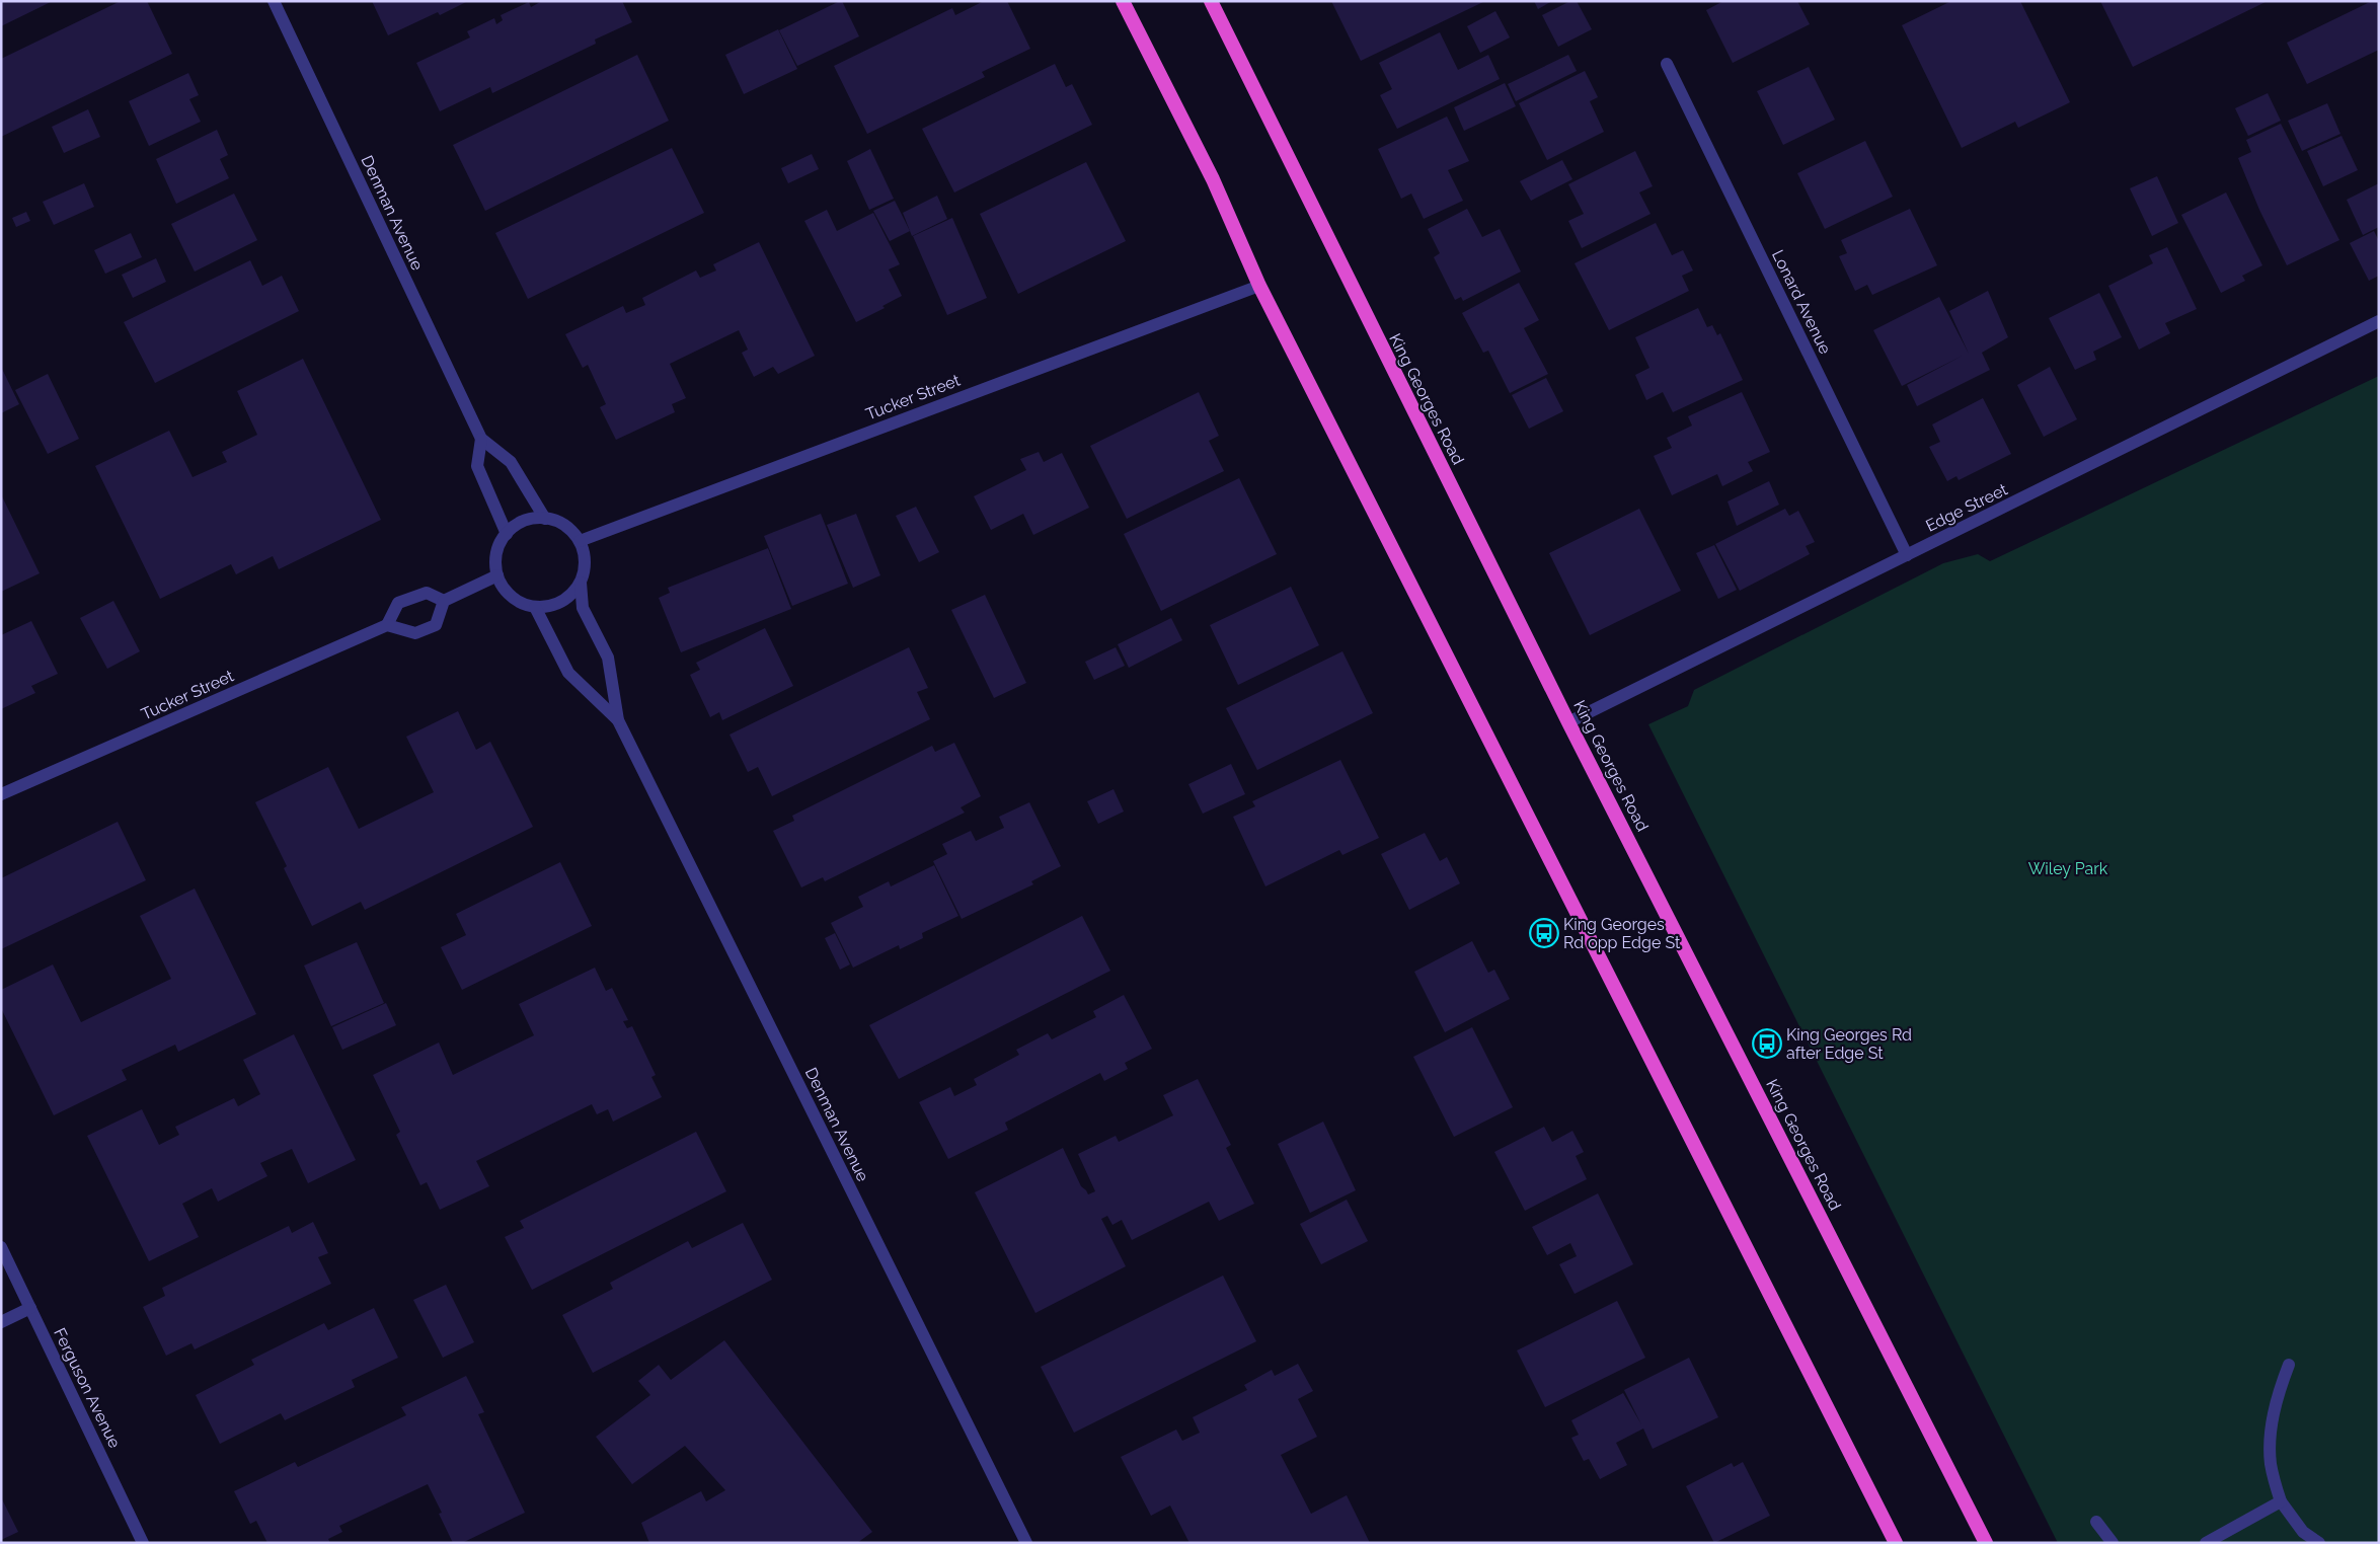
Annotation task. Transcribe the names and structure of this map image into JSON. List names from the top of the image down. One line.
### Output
{"streets":{"highway":["King Georges Road"],"street":["Denman Avenue","Lonard Avenue","Tucker Street","Edge Street","Ferguson Avenue"]},"crossings":[["Denman Avenue","Tucker Street"],["Lonard Avenue","Edge Street"],["King Georges Road","Edge Street"]],"parks":["Wiley Park"],"places":{"bus stop":["King Georges Rd opp Edge St","King Georges Rd after Edge St"]}}
